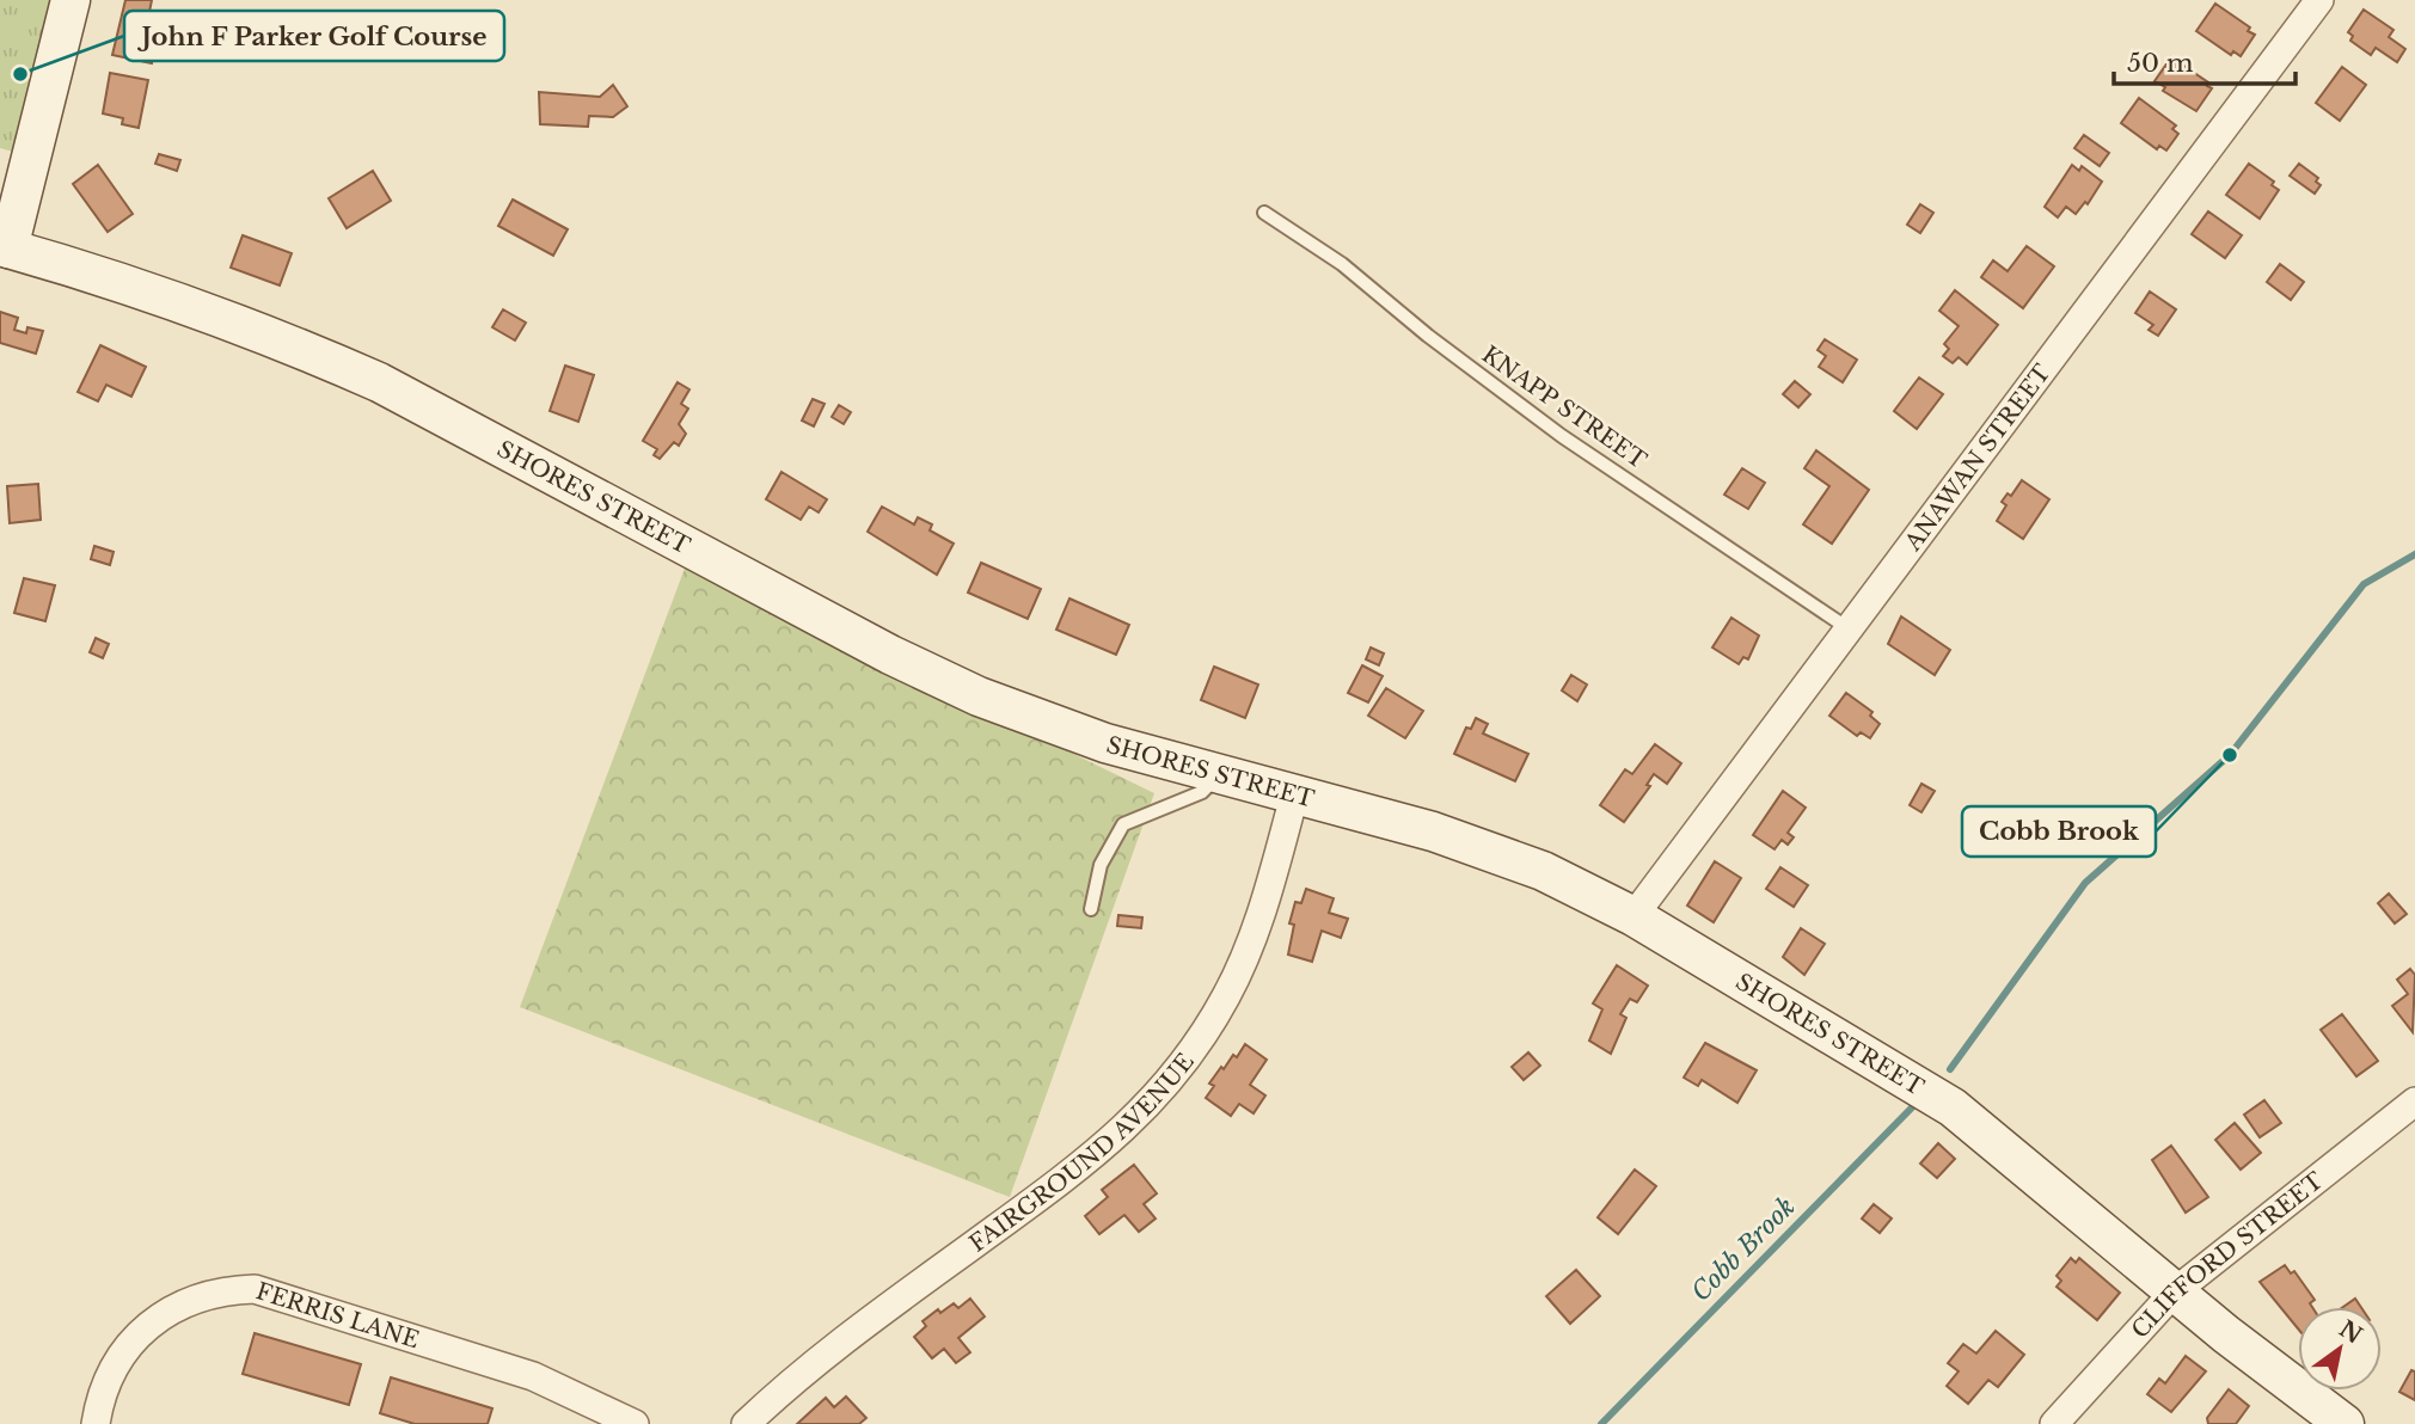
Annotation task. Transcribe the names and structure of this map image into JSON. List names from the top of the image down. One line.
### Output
{"streets":{"street":["ANAWAN STREET","SHORES STREET","FAIRGROUND AVENUE","CLIFFORD STREET","FERRIS LANE"],"lane":["KNAPP STREET"]},"crossings":[["KNAPP STREET","ANAWAN STREET"],["ANAWAN STREET","SHORES STREET"],["SHORES STREET","FAIRGROUND AVENUE"],["SHORES STREET","CLIFFORD STREET"]],"water":["Cobb Brook"],"places":["John F Parker Golf Course","Cobb Brook"],"scale_bar":"50 m","north":"top right"}
